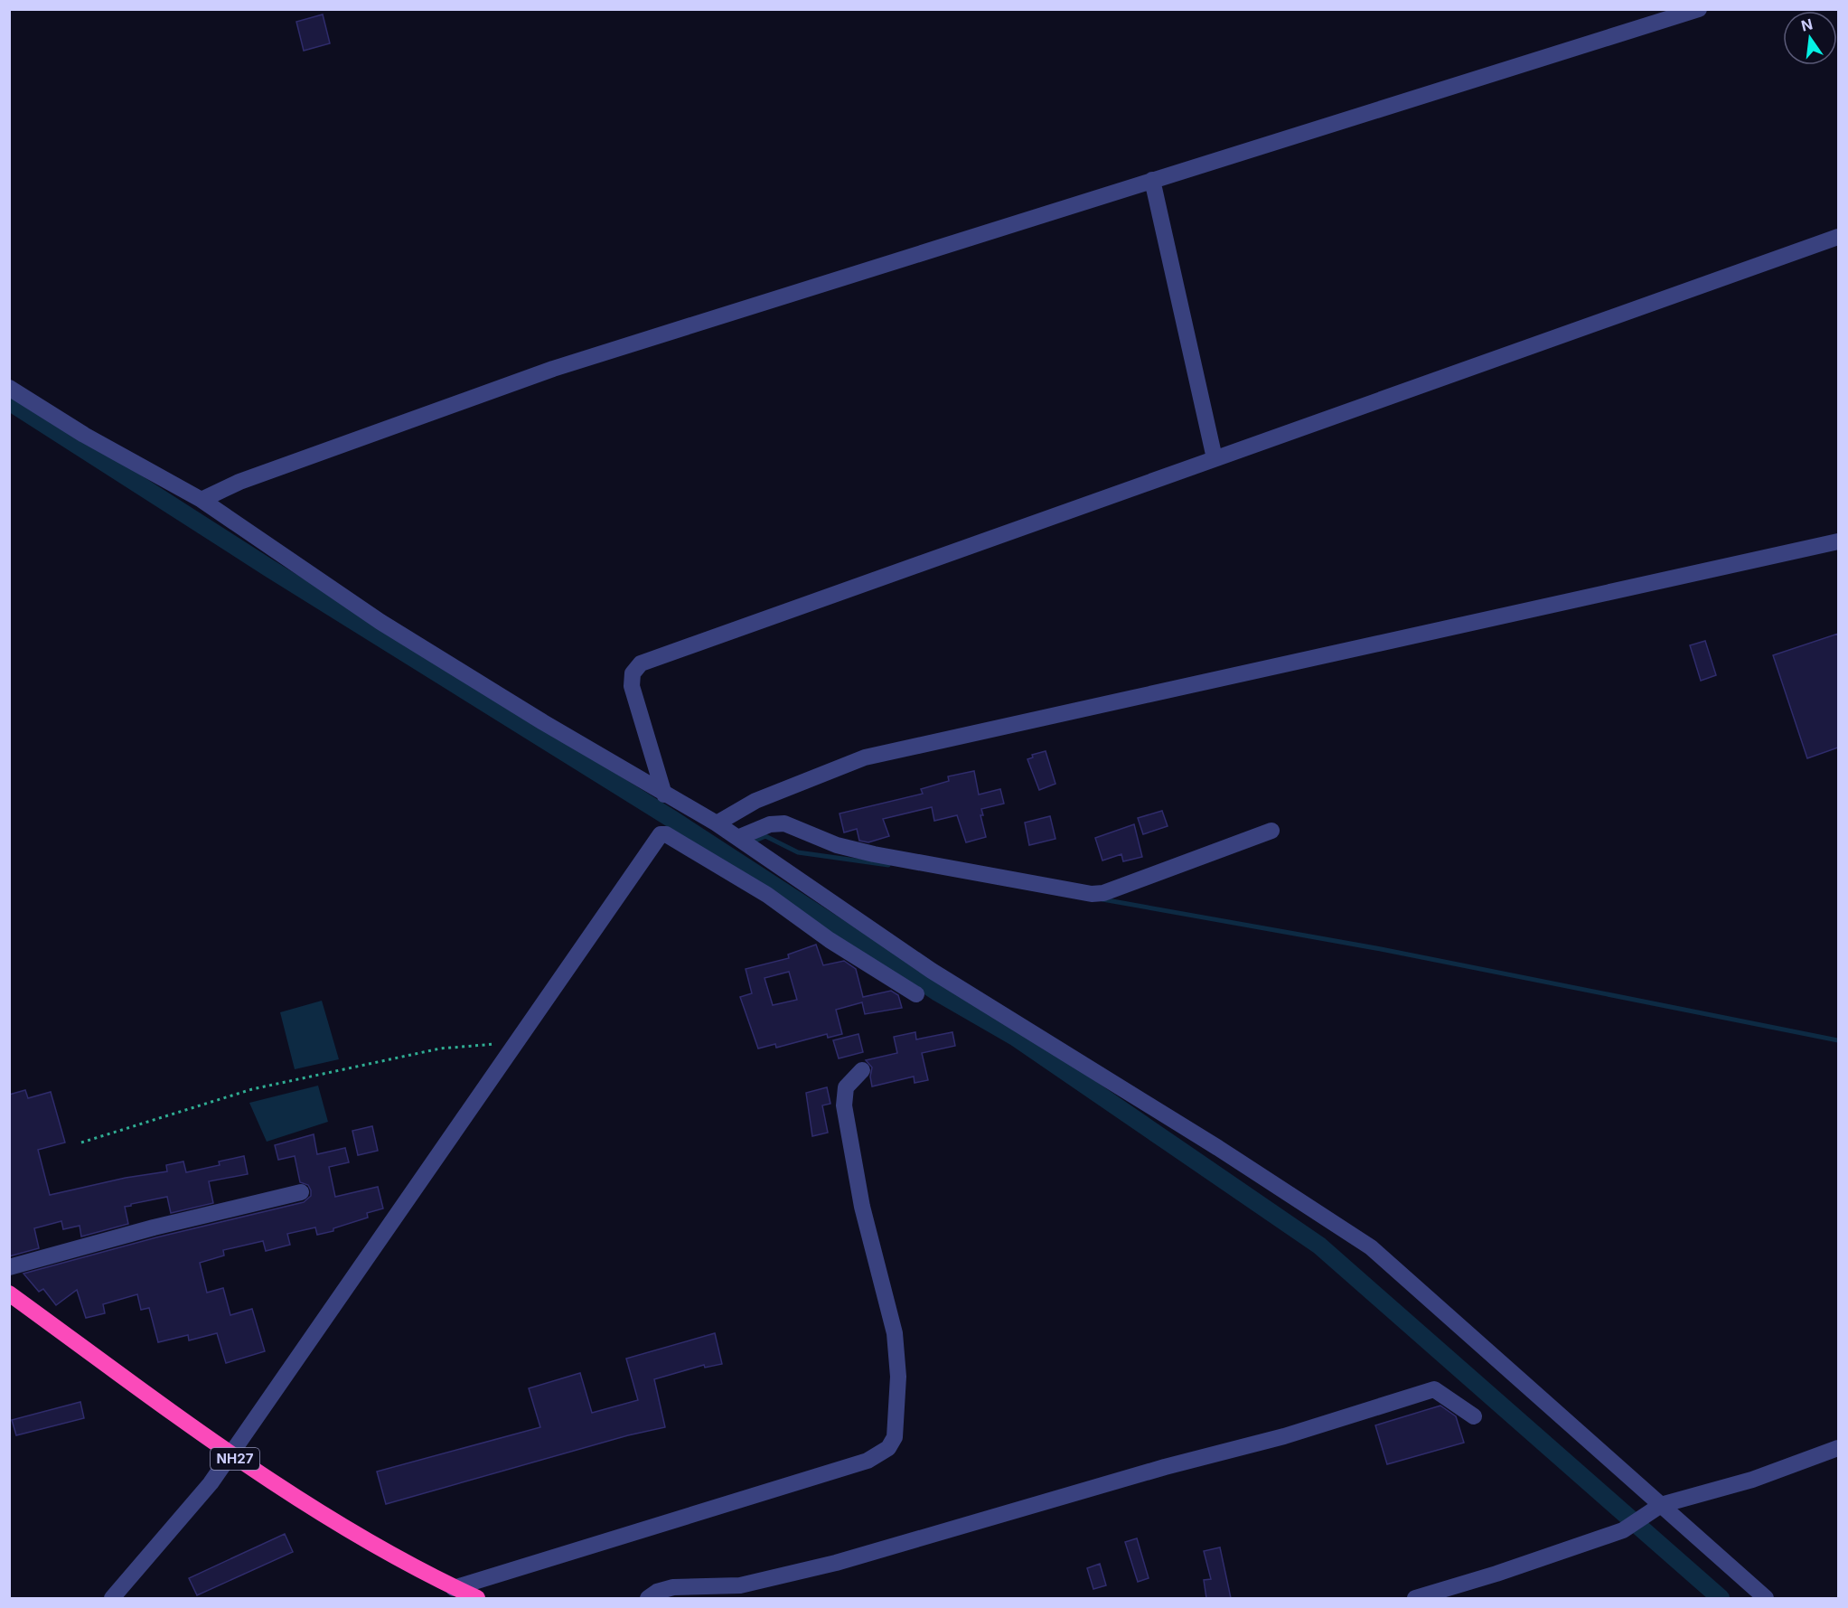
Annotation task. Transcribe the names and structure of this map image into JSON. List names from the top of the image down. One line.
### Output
{"streets":{"highway":["NH27"]},"north":"top"}
